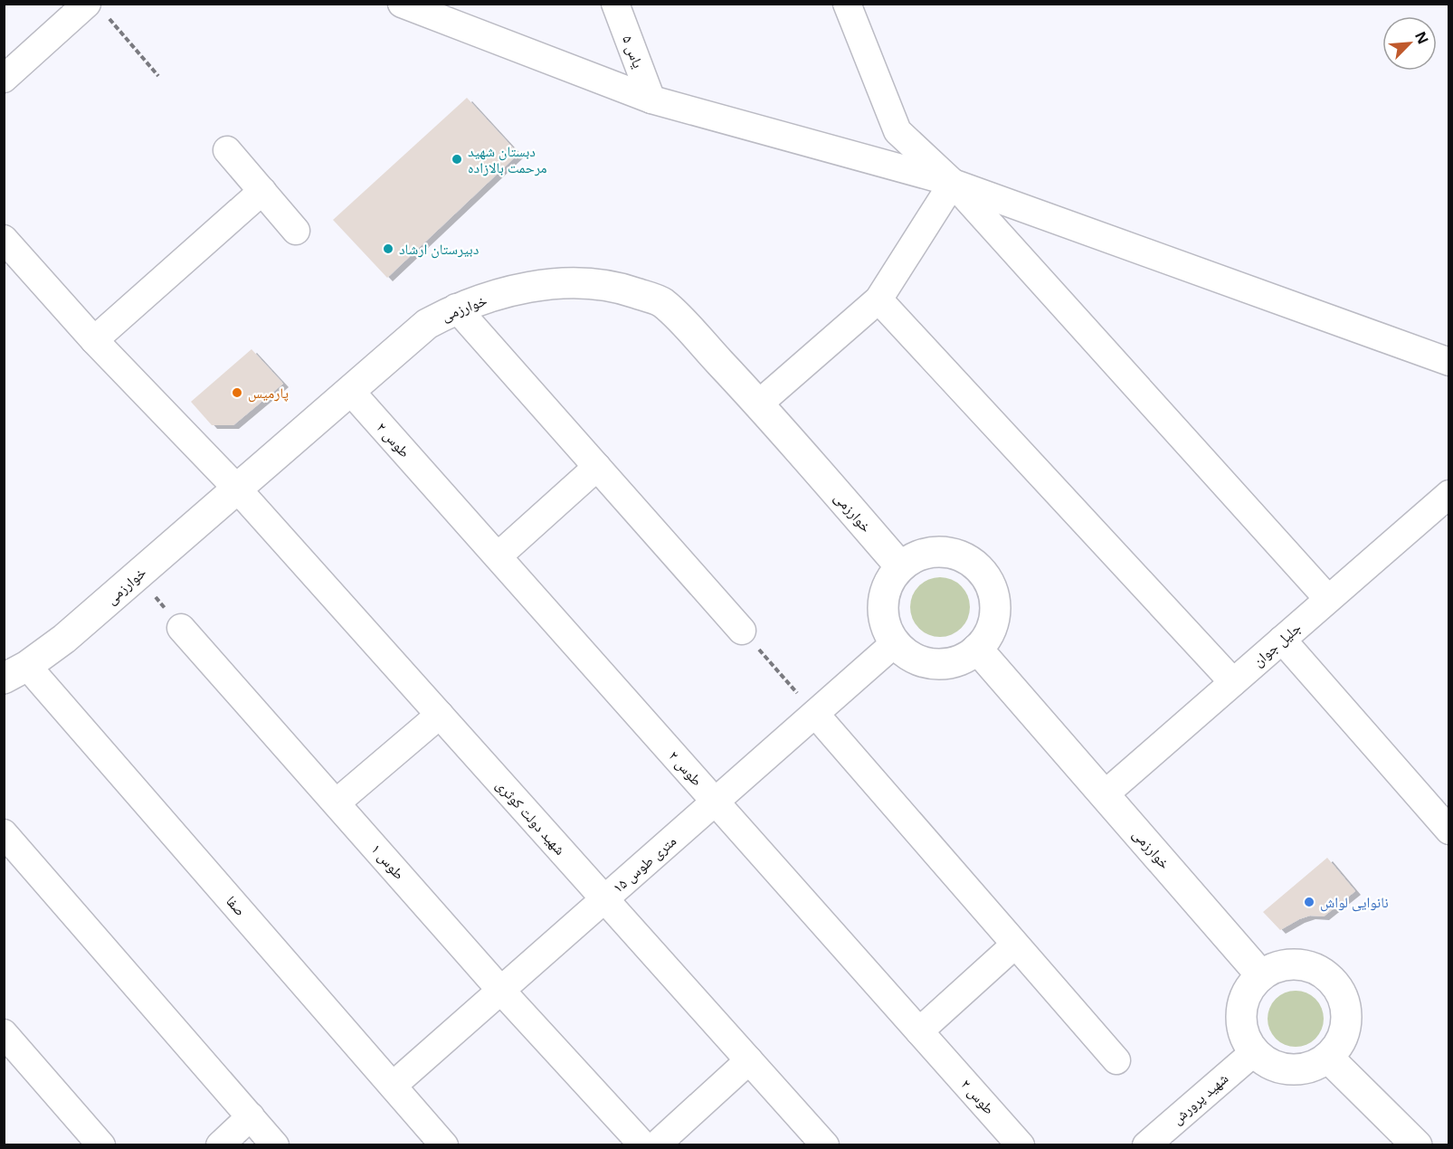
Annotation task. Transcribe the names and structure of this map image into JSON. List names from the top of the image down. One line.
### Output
{"streets":{"street":["یاس ۵","خوارزمی","طوس ۲","جلیل جوان","شهید دولت کوثری","طوس ۱","۱۵ متری طوس","صفا","شهید پرورش"]},"crossings":[["خوارزمی","طوس ۲"],["خوارزمی","جلیل جوان"],["خوارزمی","شهید دولت کوثری"],["خوارزمی","۱۵ متری طوس"],["خوارزمی","صفا"],["خوارزمی","شهید پرورش"],["طوس ۲","۱۵ متری طوس"],["شهید دولت کوثری","۱۵ متری طوس"],["طوس ۱","۱۵ متری طوس"],["۱۵ متری طوس","صفا"]],"places":["دبستان شهید مرحمت بالازاده","دبیرستان ارشاد","پارمیس","نانوایی لواش"],"north":"top right"}
